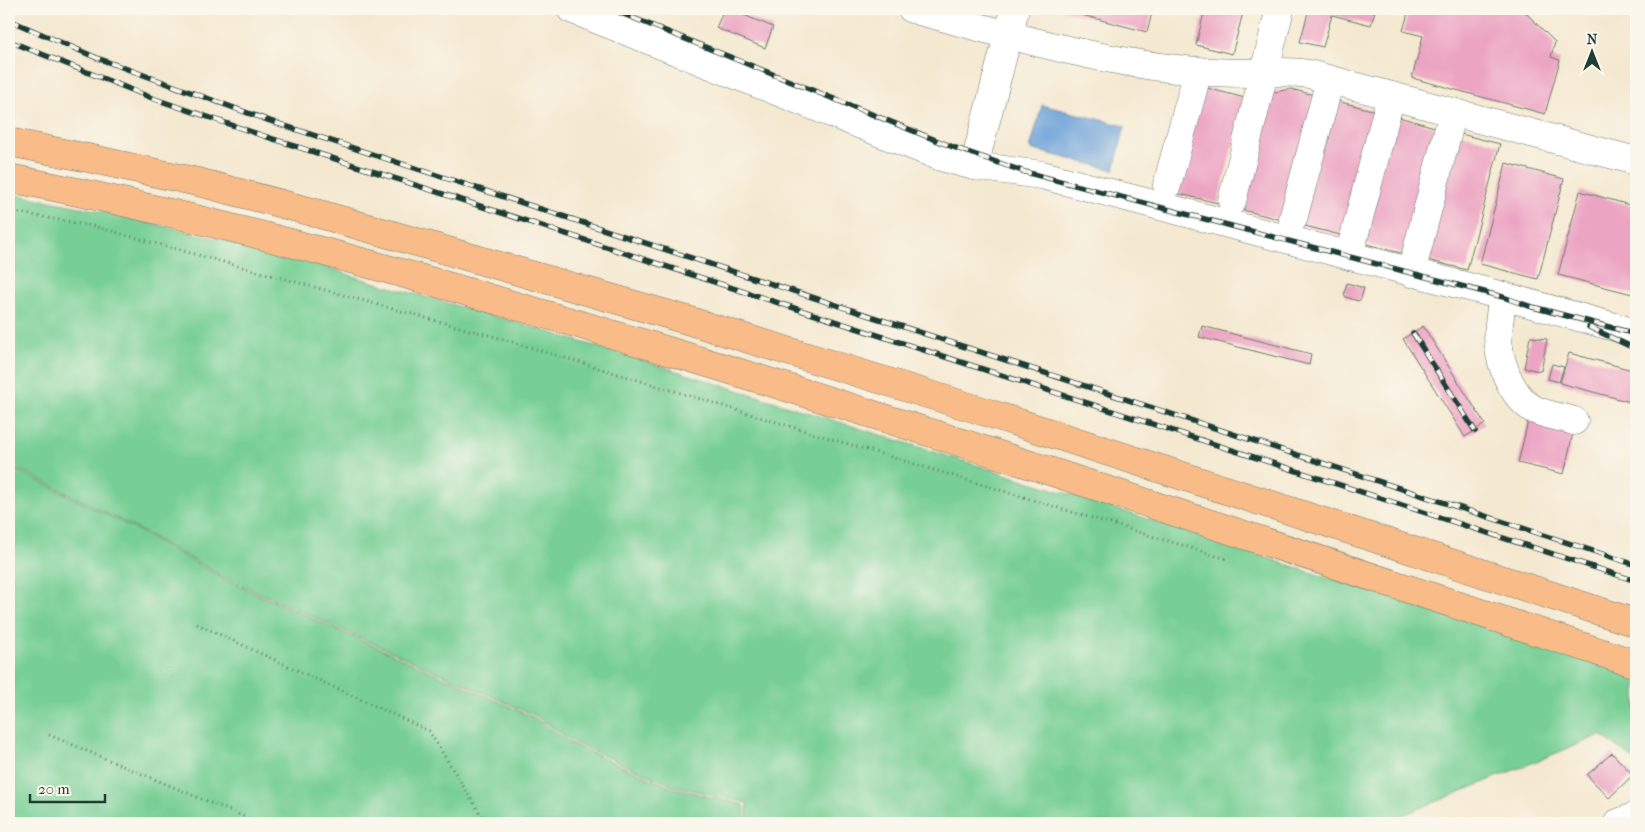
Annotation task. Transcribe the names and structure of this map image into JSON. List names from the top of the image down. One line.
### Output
{"scale_bar":"20 m","north":"top"}
